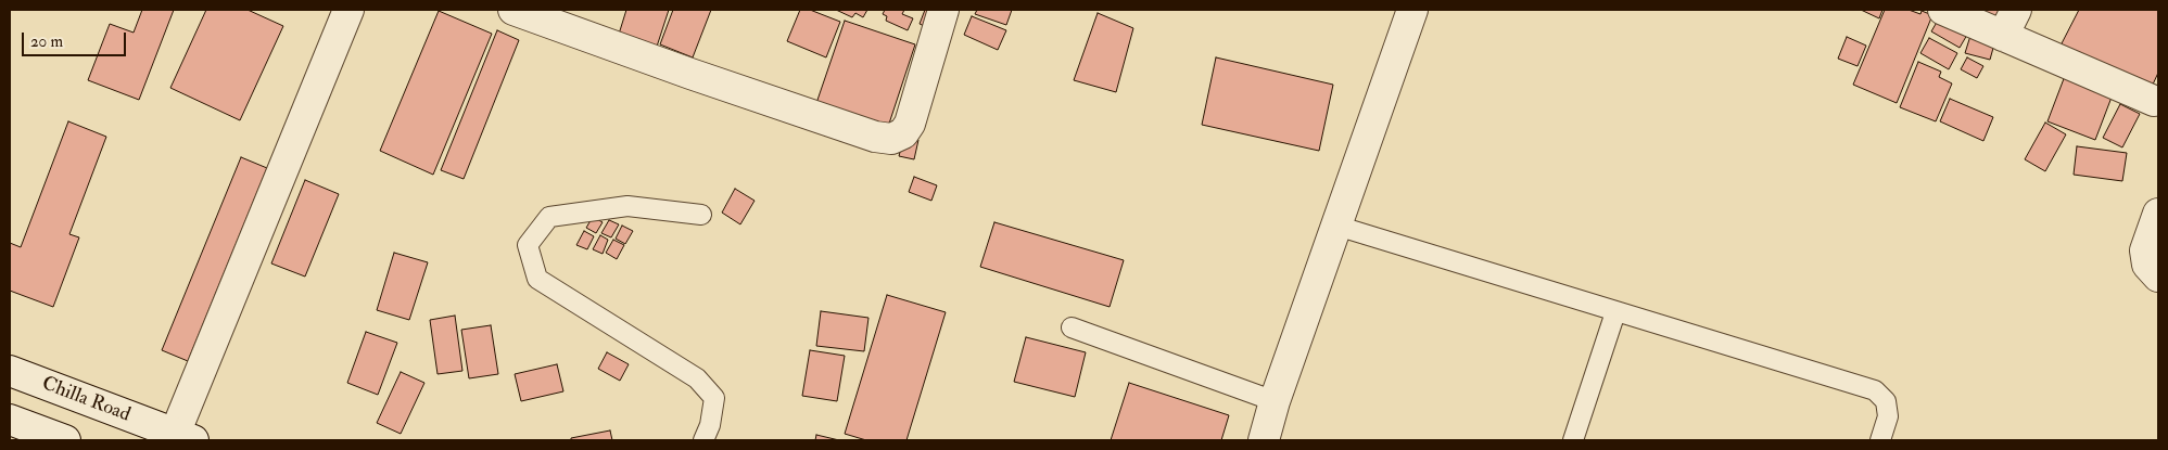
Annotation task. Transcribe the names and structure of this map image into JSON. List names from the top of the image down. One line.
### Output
{"streets":{"street":["Chilla Road"]},"scale_bar":"20 m"}
